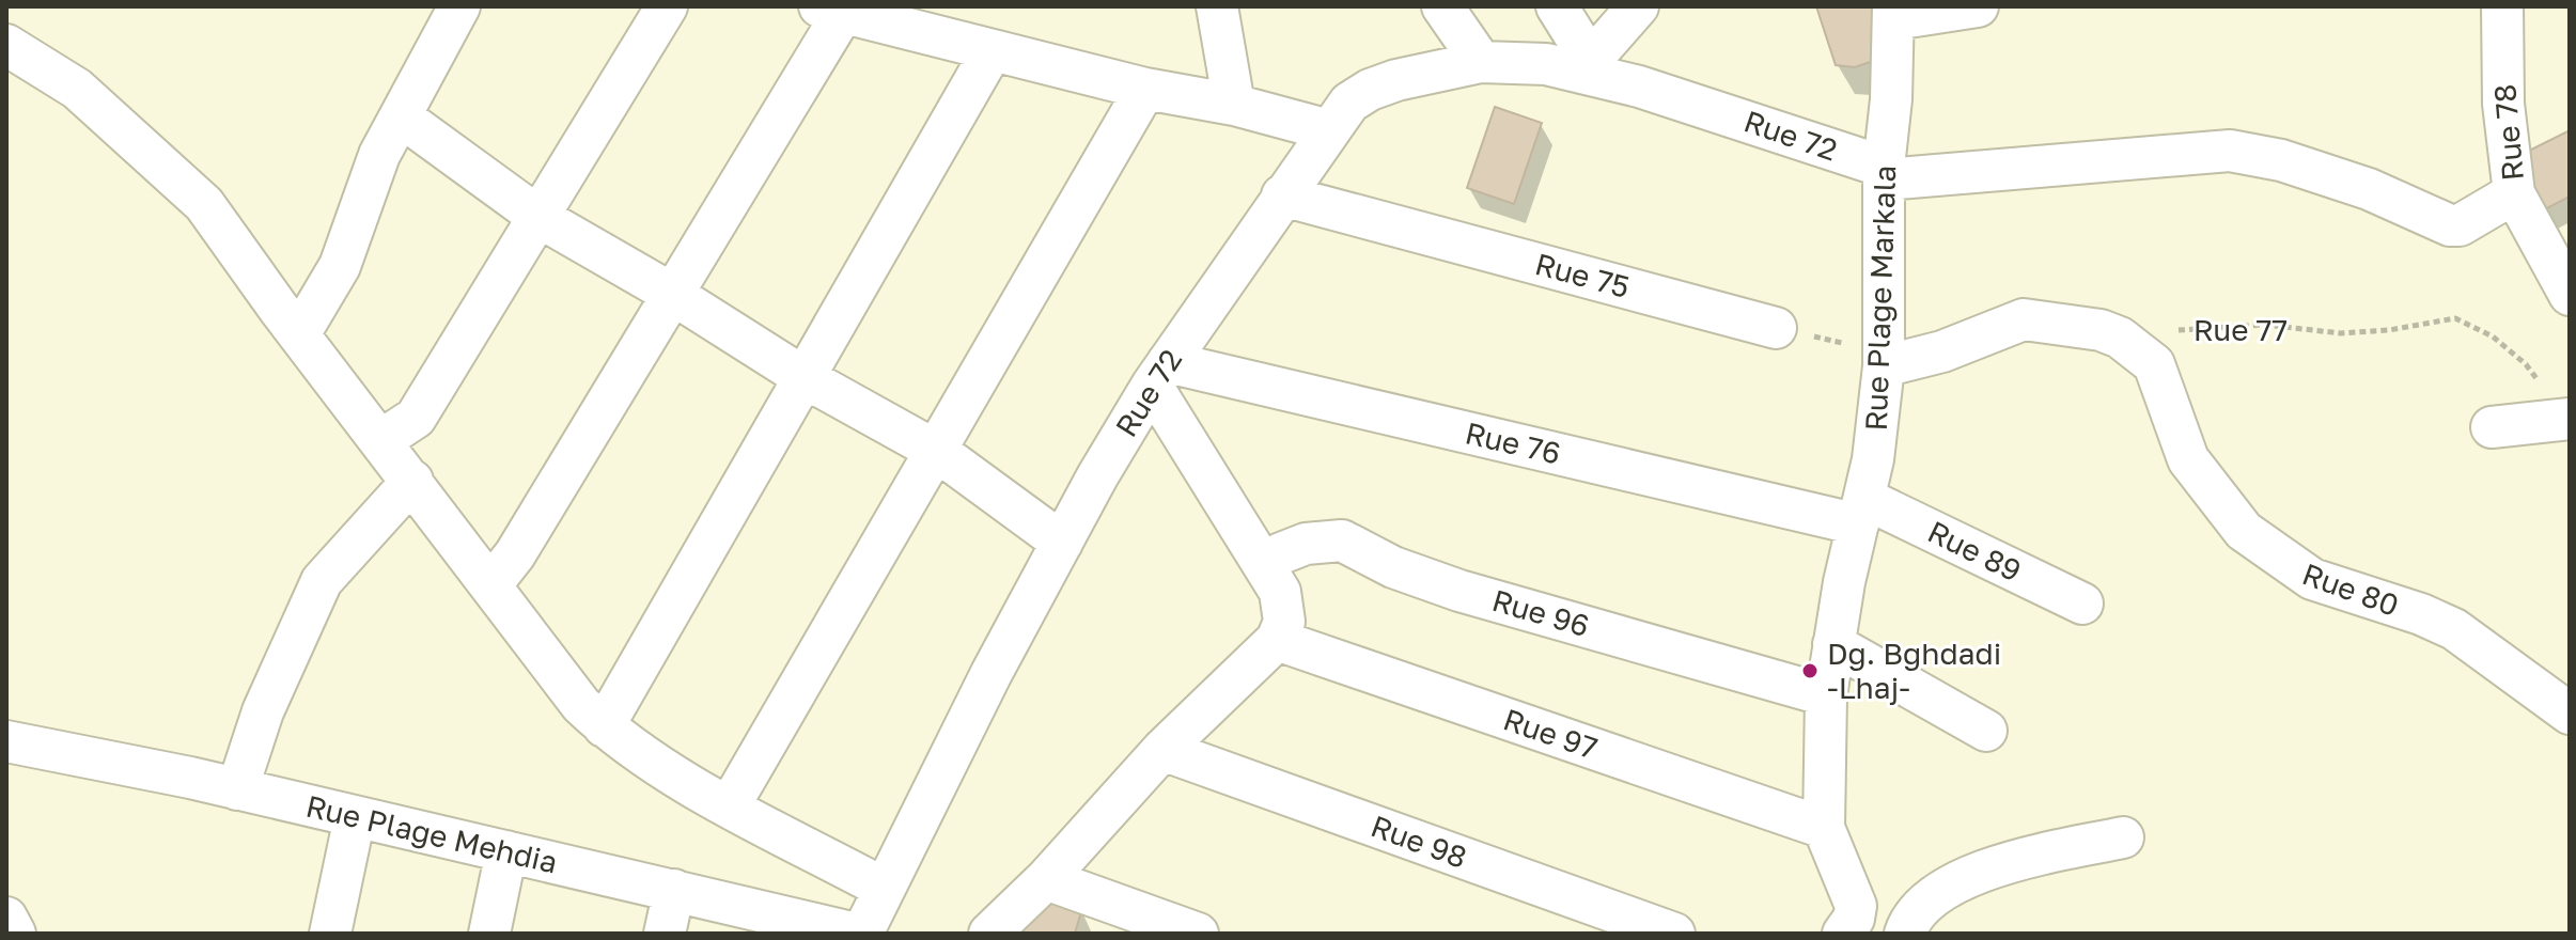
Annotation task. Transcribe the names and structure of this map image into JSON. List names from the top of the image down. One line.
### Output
{"streets":{"street":["Rue 78","Rue 72","Rue 75","Rue Plage Markala","Rue 76","Rue 89","Rue 80","Rue 96","Rue 97","Rue Plage Mehdia","Rue 98"],"path":["Rue 77"]},"crossings":[["Rue 72","Rue 75"],["Rue 72","Rue Plage Markala"],["Rue 72","Rue 76"],["Rue 72","Rue Plage Mehdia"],["Rue Plage Markala","Rue 76"],["Rue Plage Markala","Rue 89"],["Rue Plage Markala","Rue 96"],["Rue Plage Markala","Rue 97"],["Rue 77","Rue 80"],["Rue 76","Rue 89"]],"places":["Dg. Bghdadi -Lhaj-"]}
